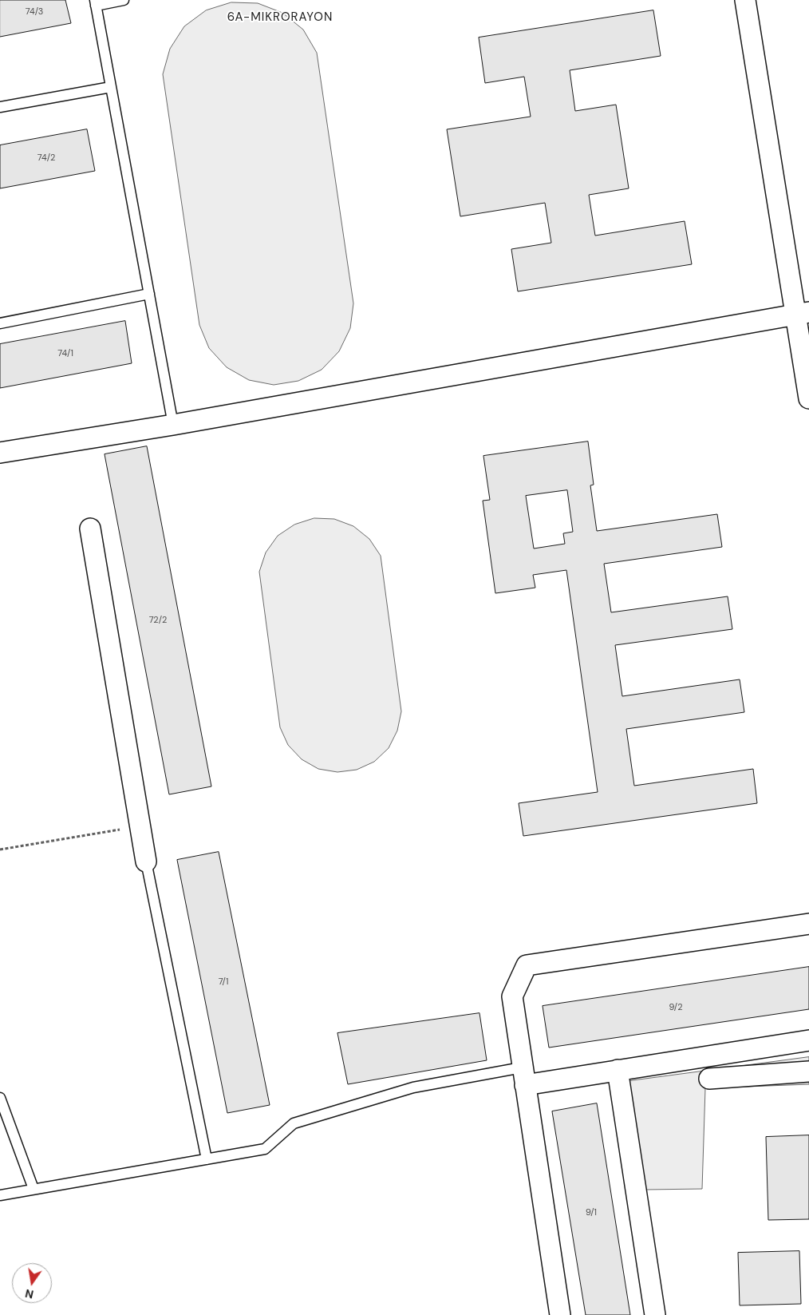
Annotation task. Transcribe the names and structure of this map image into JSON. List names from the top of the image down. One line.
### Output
{"districts":["6A-MIKRORAYON"],"house_numbers":["74/3","74/2","74/1","72/2","7/1","9/2","9/1"],"north":"bottom"}
